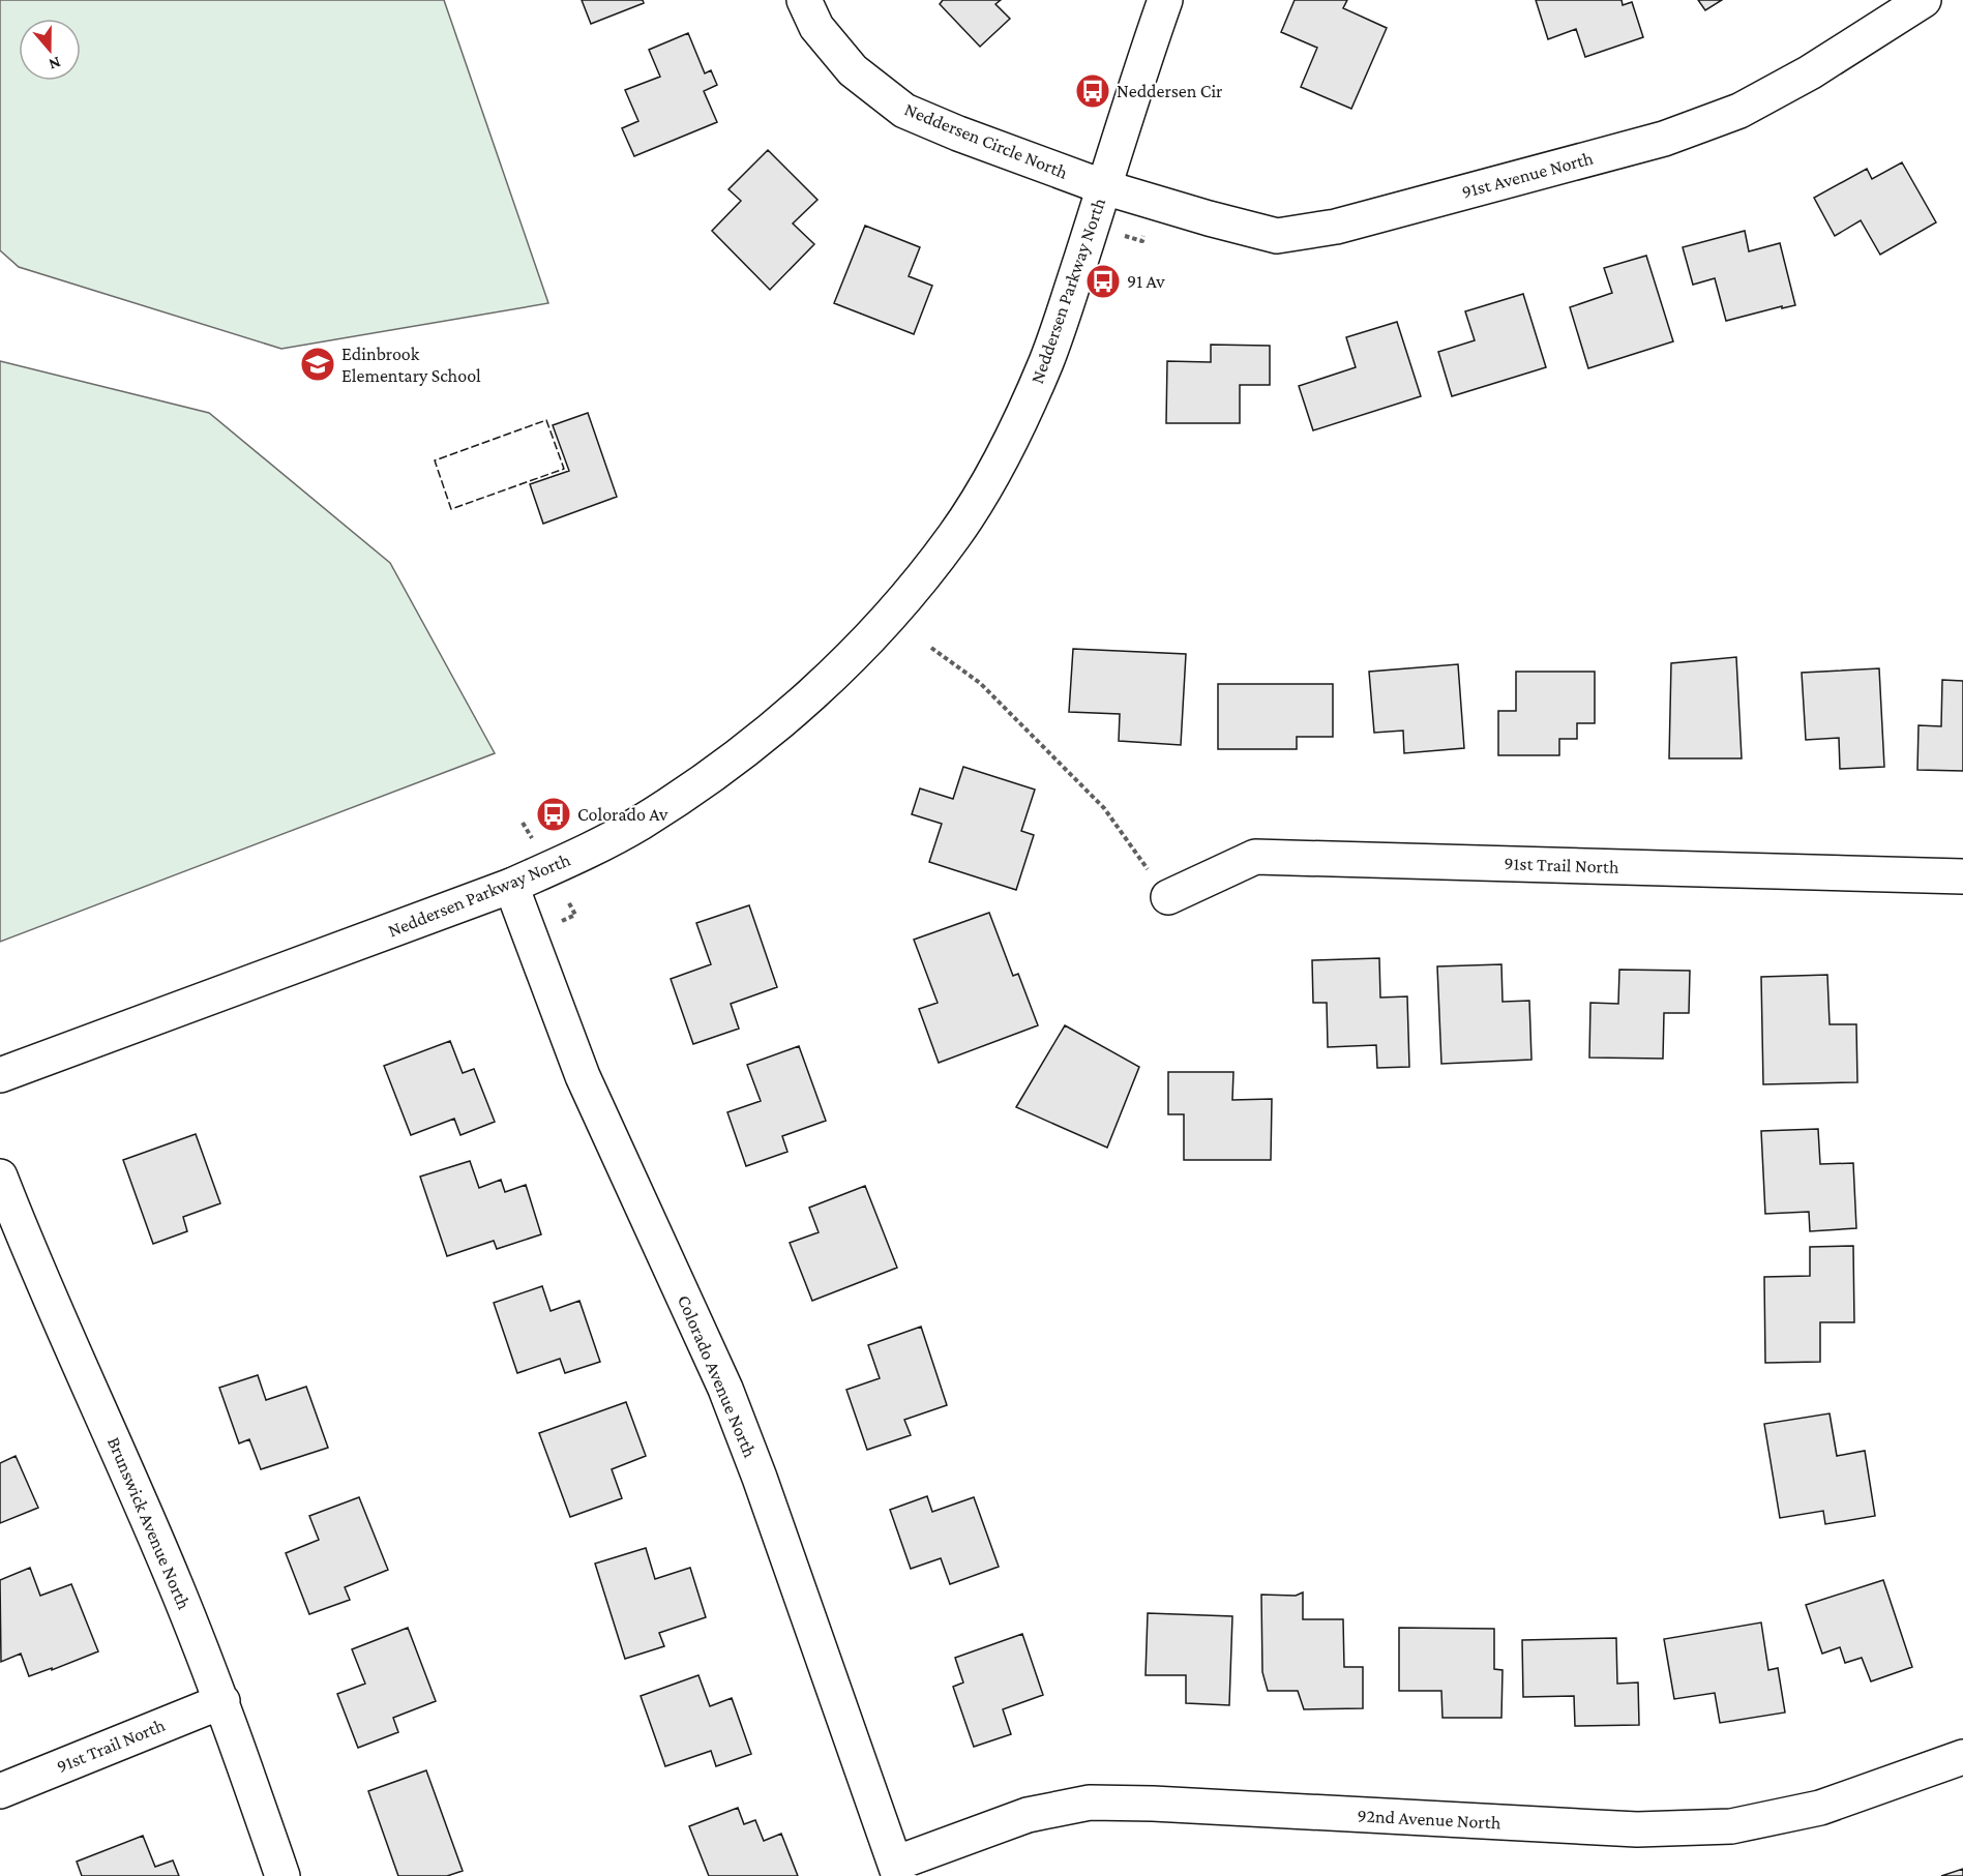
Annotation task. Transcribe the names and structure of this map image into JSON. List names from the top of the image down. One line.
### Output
{"streets":{"street":["Neddersen Circle North","91st Avenue North","Neddersen Parkway North","91st Trail North","Colorado Avenue North","Brunswick Avenue North","92nd Avenue North"]},"crossings":[["Neddersen Circle North","91st Avenue North"],["Neddersen Circle North","Neddersen Parkway North"],["91st Avenue North","Neddersen Parkway North"],["Neddersen Parkway North","Colorado Avenue North"],["91st Trail North","Brunswick Avenue North"],["Colorado Avenue North","92nd Avenue North"]],"places":{"bus stop":["Neddersen Cir","91 Av","Colorado Av"],"school or university":["Edinbrook Elementary School"]},"north":"bottom"}
